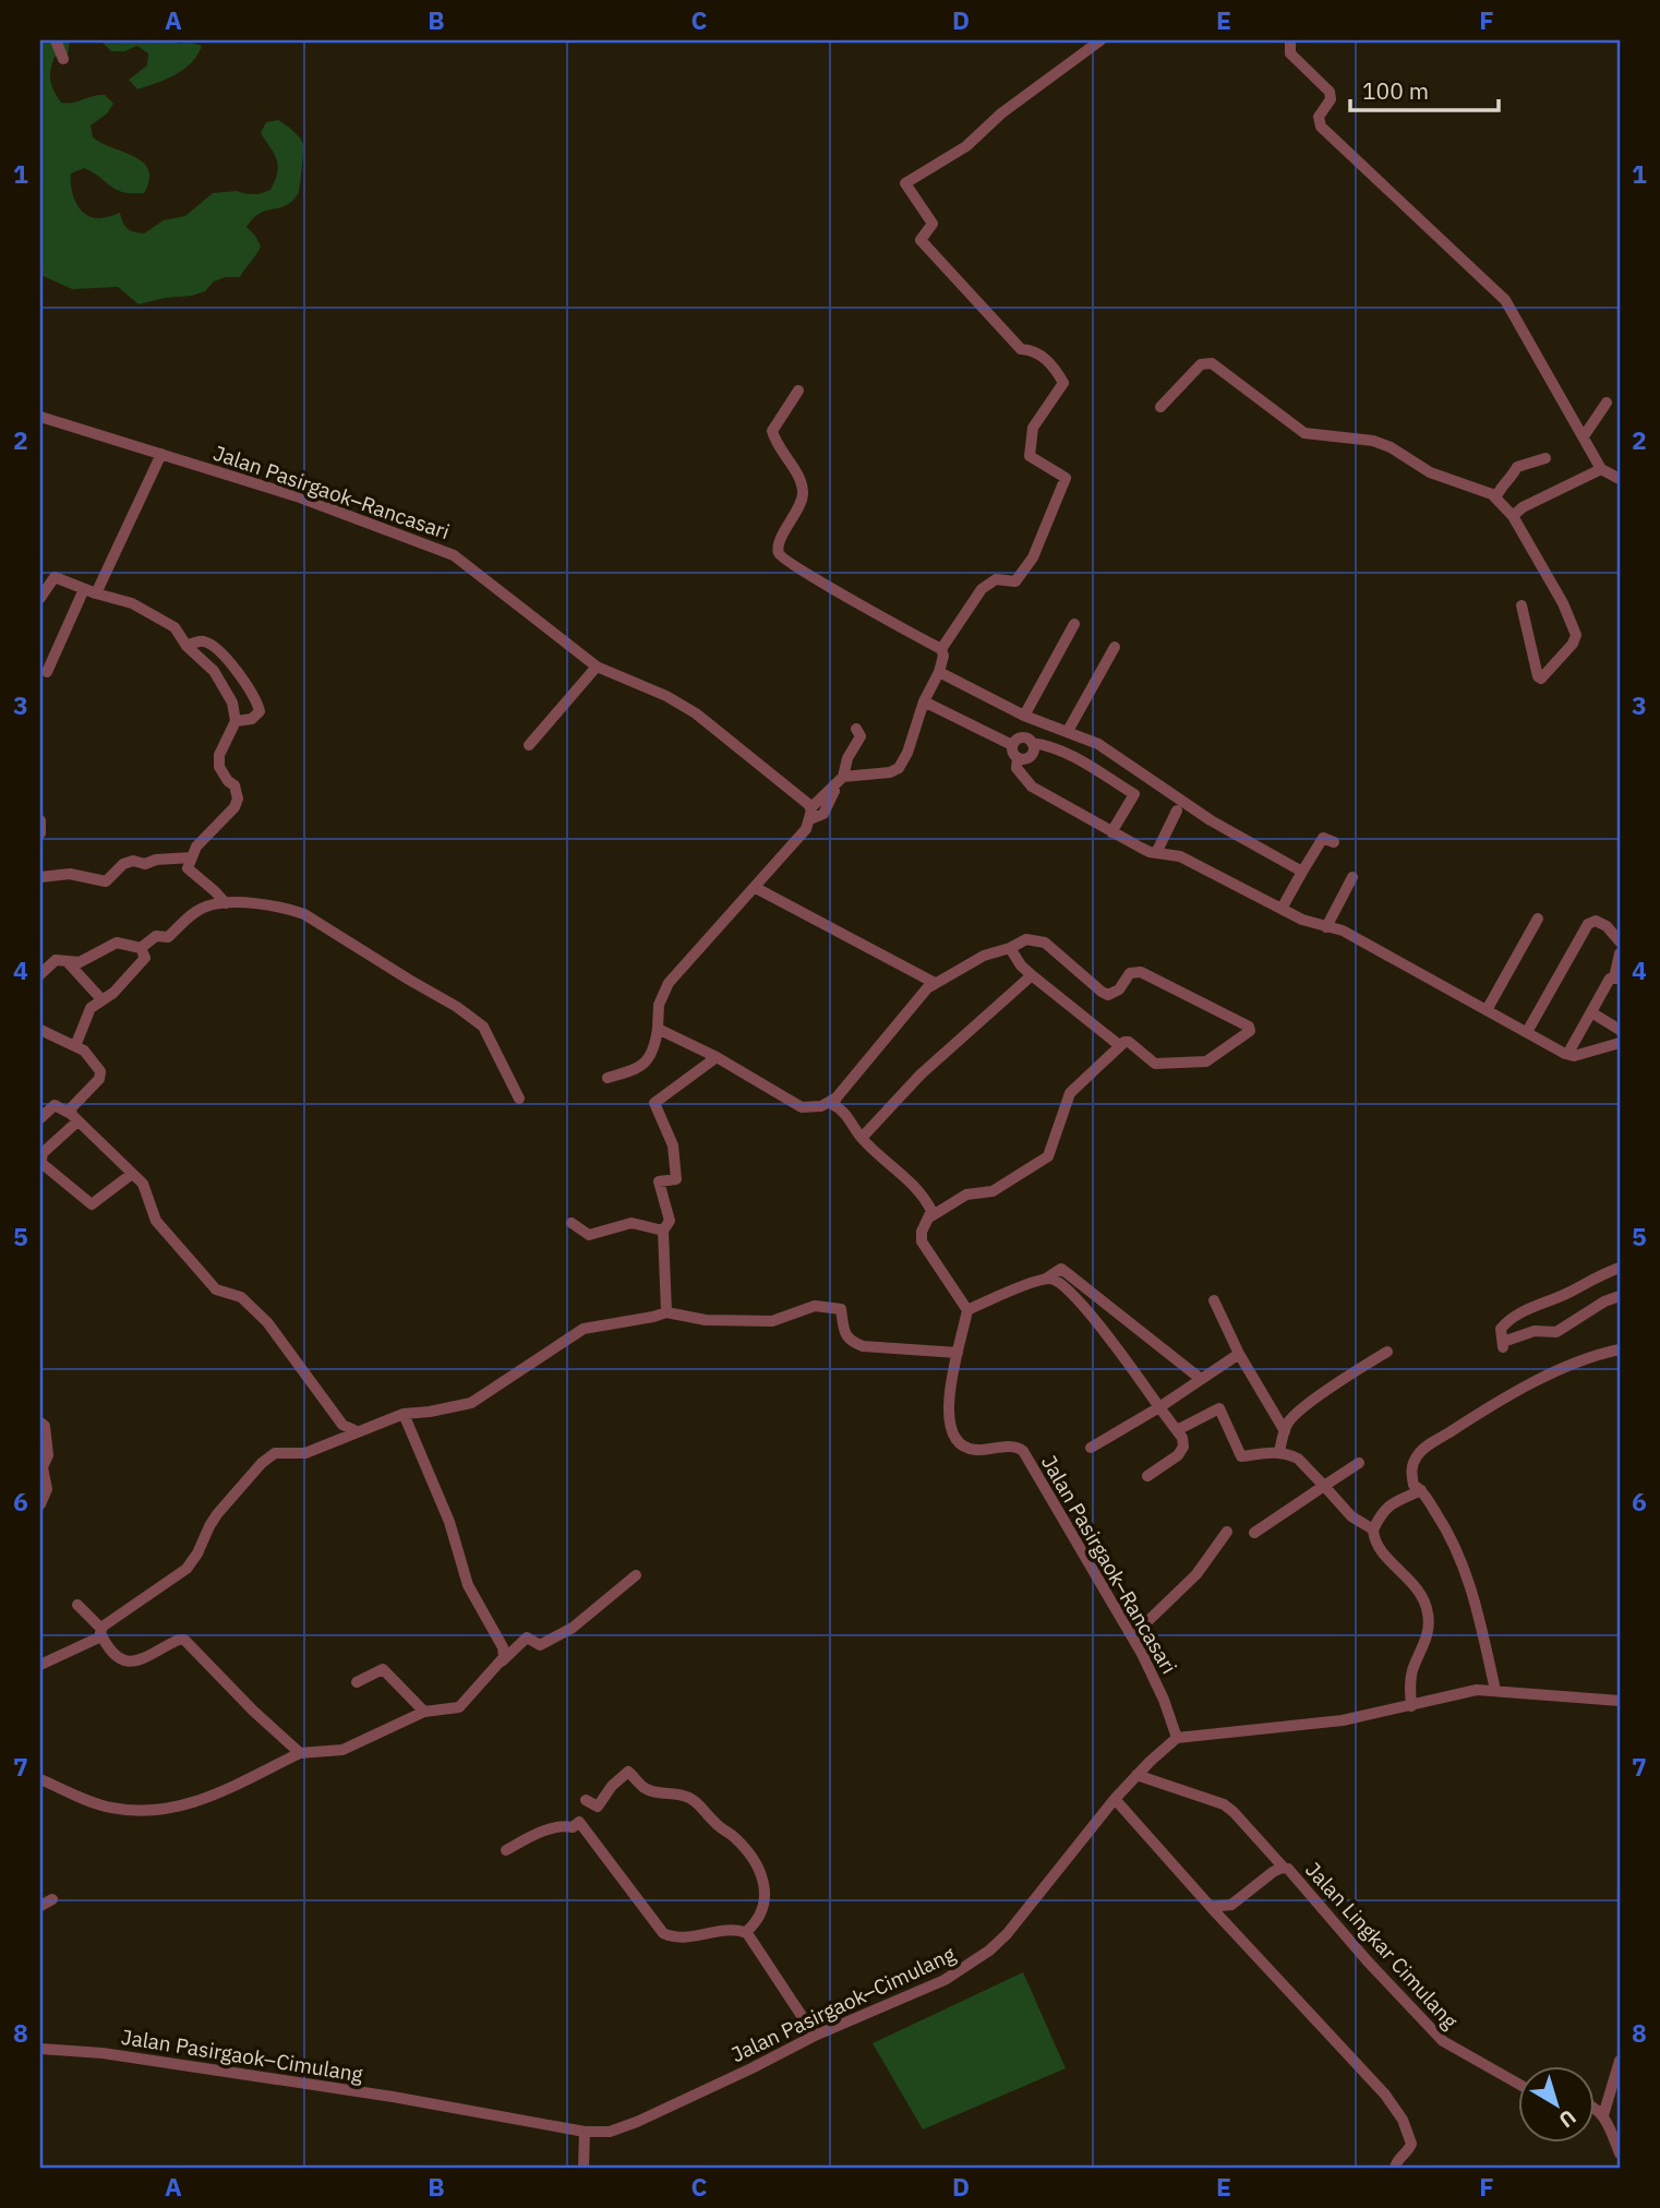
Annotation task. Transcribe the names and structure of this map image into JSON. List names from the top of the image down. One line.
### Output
{"streets":{"street":["Jalan Pasirgaok–Rancasari","Jalan Lingkar Cimulang","Jalan Pasirgaok–Cimulang"]},"crossings":[["Jalan Pasirgaok–Rancasari","Jalan Pasirgaok–Cimulang"]],"scale_bar":"100 m","north":"bottom right","grid":{"columns":["A","B","C","D","E","F"],"rows":["1","2","3","4","5","6","7","8"]}}
